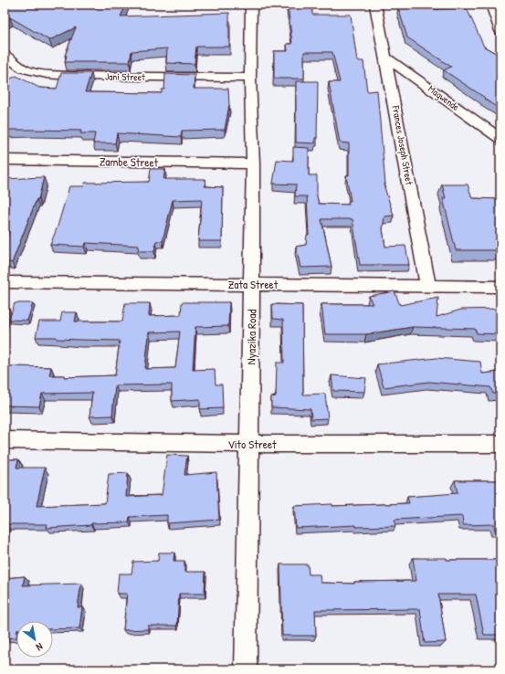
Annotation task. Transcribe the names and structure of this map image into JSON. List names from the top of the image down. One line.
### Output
{"streets":{"street":["Jani Street","Magwende","Frances Joseph Street","Zambe Street","Zata Street","Nyazika Road","Vito Street"]},"crossings":[["Jani Street","Nyazika Road"],["Magwende","Frances Joseph Street"],["Frances Joseph Street","Zata Street"],["Zambe Street","Nyazika Road"],["Zata Street","Nyazika Road"],["Nyazika Road","Vito Street"]],"north":"bottom right"}
